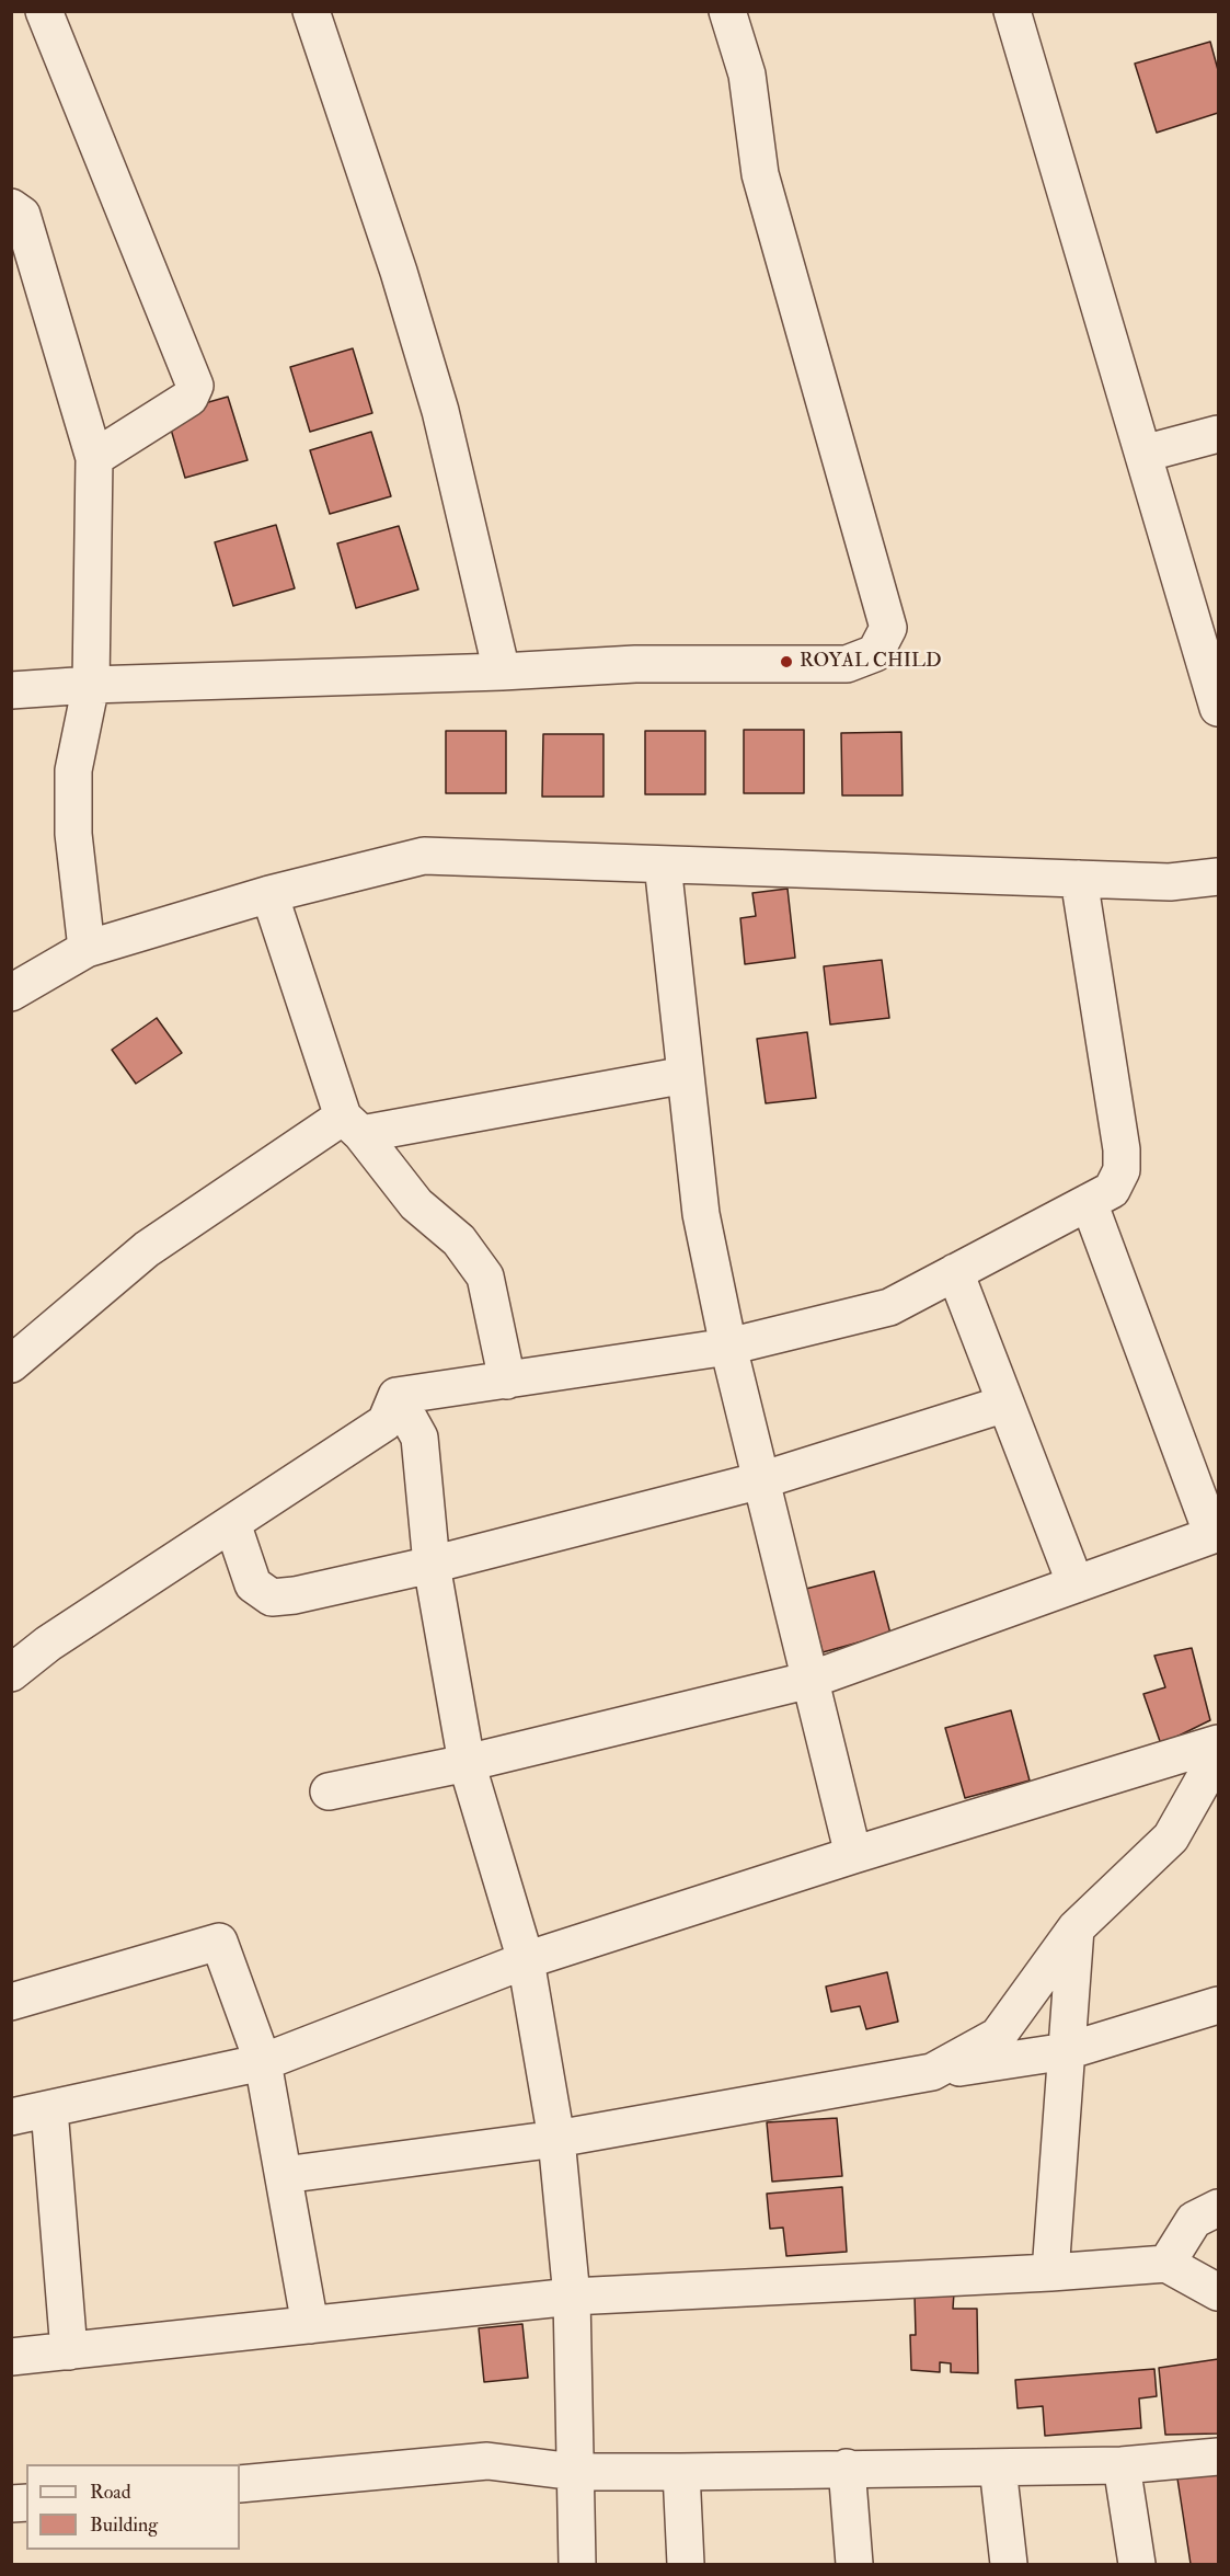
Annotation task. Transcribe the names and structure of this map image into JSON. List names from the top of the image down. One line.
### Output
{"places":["ROYAL CHILD"],"legend":["Road","Building"]}
